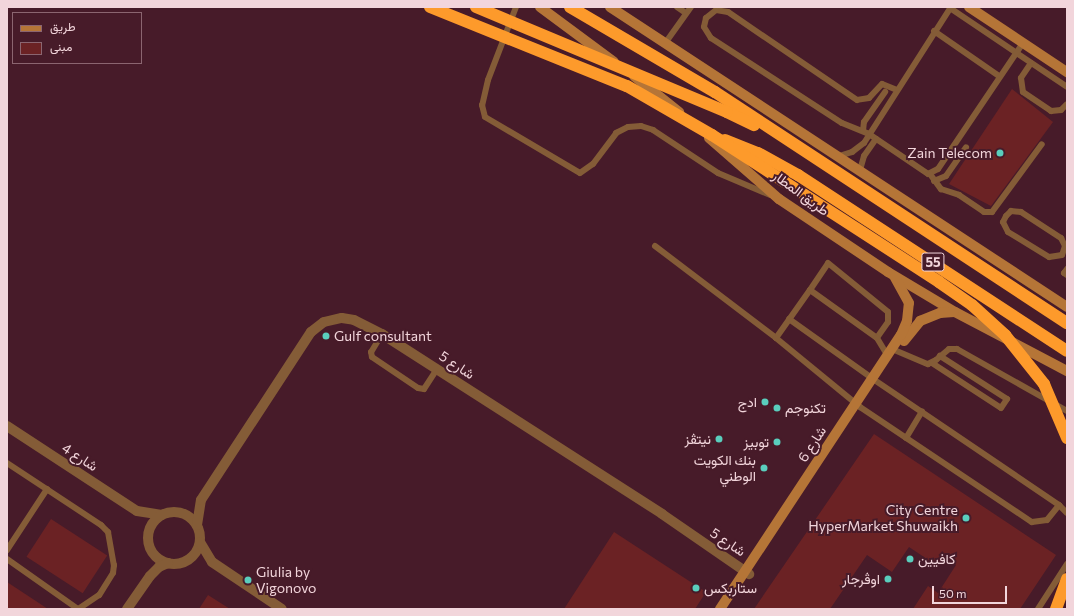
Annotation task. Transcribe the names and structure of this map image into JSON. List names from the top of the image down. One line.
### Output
{"streets":{"highway":["طريق المطار","55"],"main road":["شارع 6"],"street":["شارع 5","شارع 4"]},"crossings":[["طريق المطار","شارع 6"],["شارع 5","شارع 6"],["شارع 5","شارع 4"]],"places":["Zain Telecom","Gulf consultant","ادج","تكنوجم","نيتڤز","توبيز","بنك الكويت الوطني","City Centre HyperMarket Shuwaikh","كافيين","اوڤرجار","Giulia by Vigonovo","ستاربكس"],"legend":["طريق","مبنى"],"scale_bar":"50 m"}
